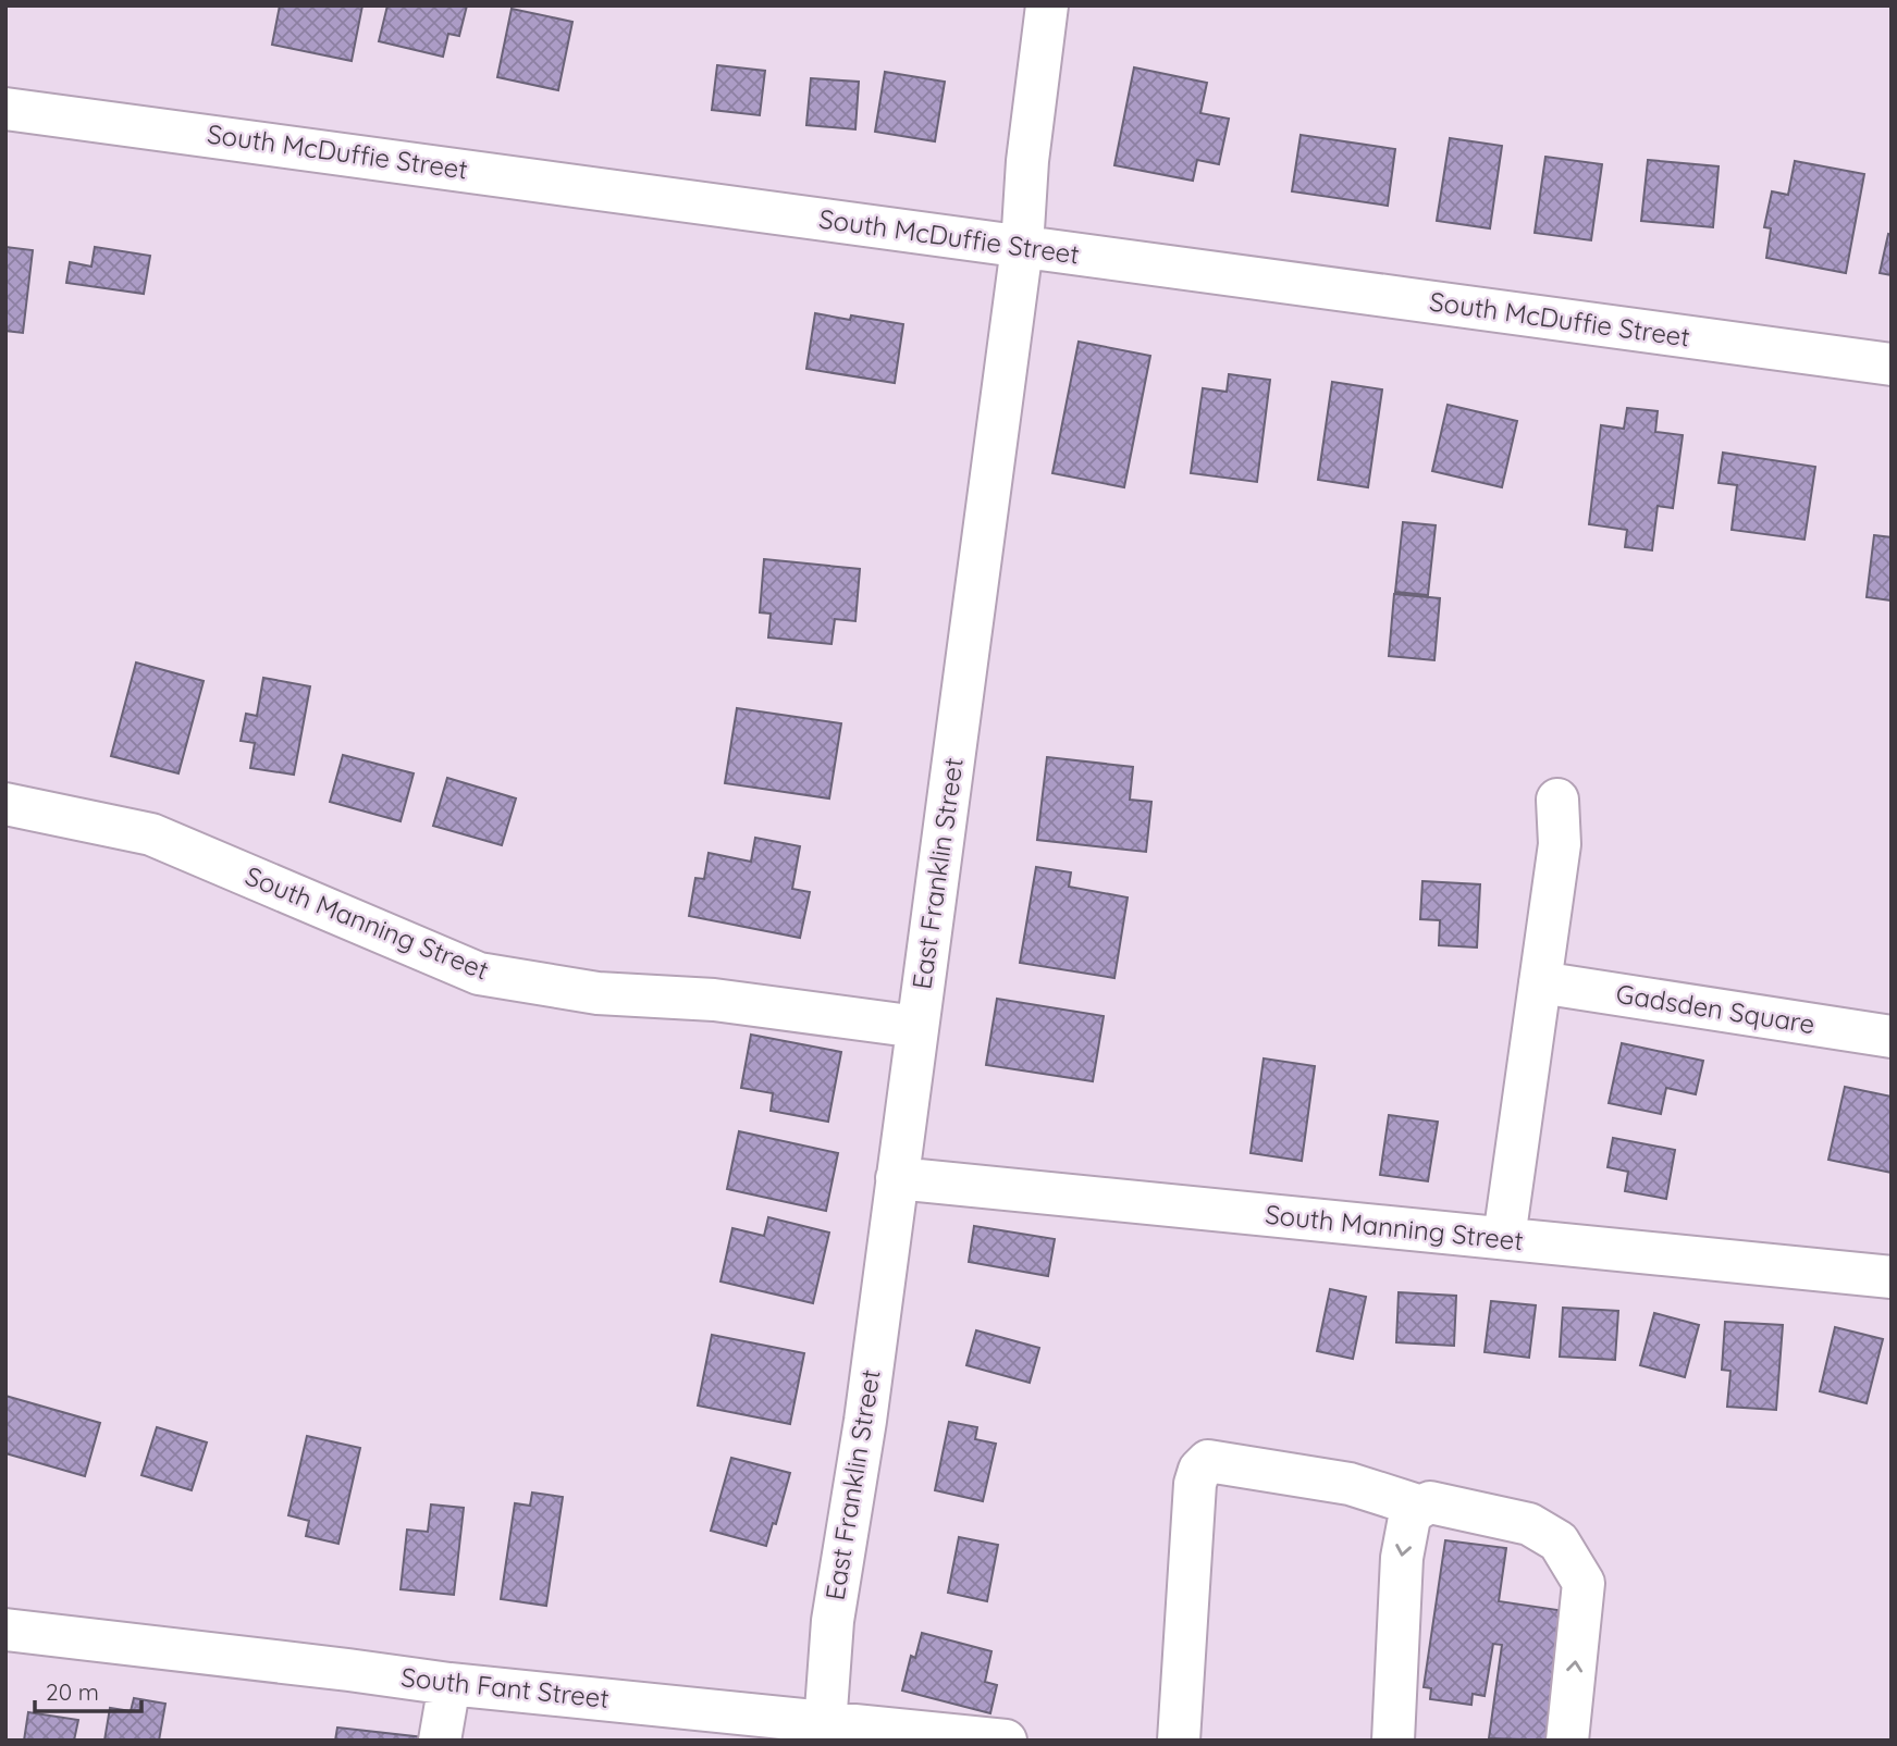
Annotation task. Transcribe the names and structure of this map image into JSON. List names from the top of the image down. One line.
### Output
{"streets":{"street":["South McDuffie Street","East Franklin Street","South Manning Street","Gadsden Square","South Fant Street"]},"crossings":[["South McDuffie Street","East Franklin Street"],["East Franklin Street","South Manning Street"],["East Franklin Street","South Fant Street"]],"scale_bar":"20 m"}
